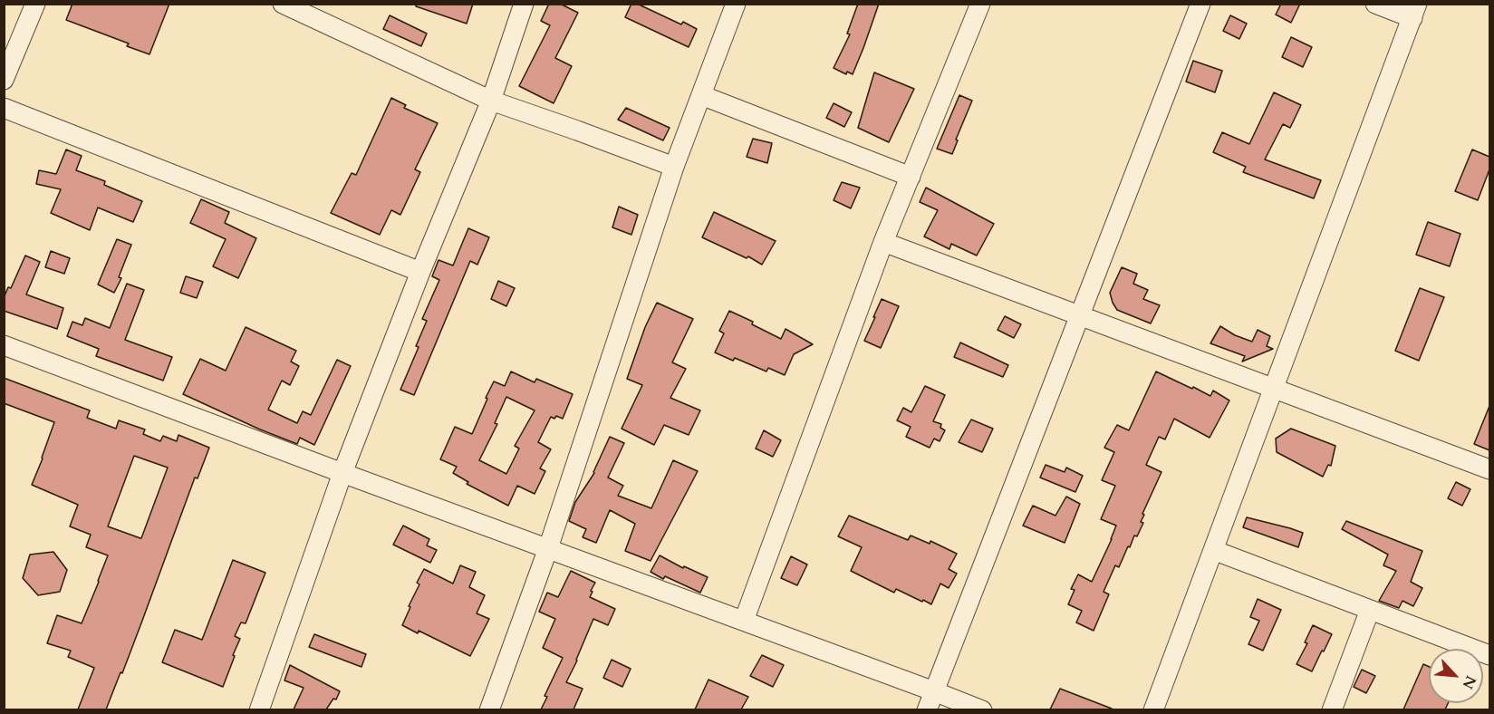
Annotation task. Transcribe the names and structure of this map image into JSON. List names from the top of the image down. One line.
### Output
{"north":"bottom right"}
